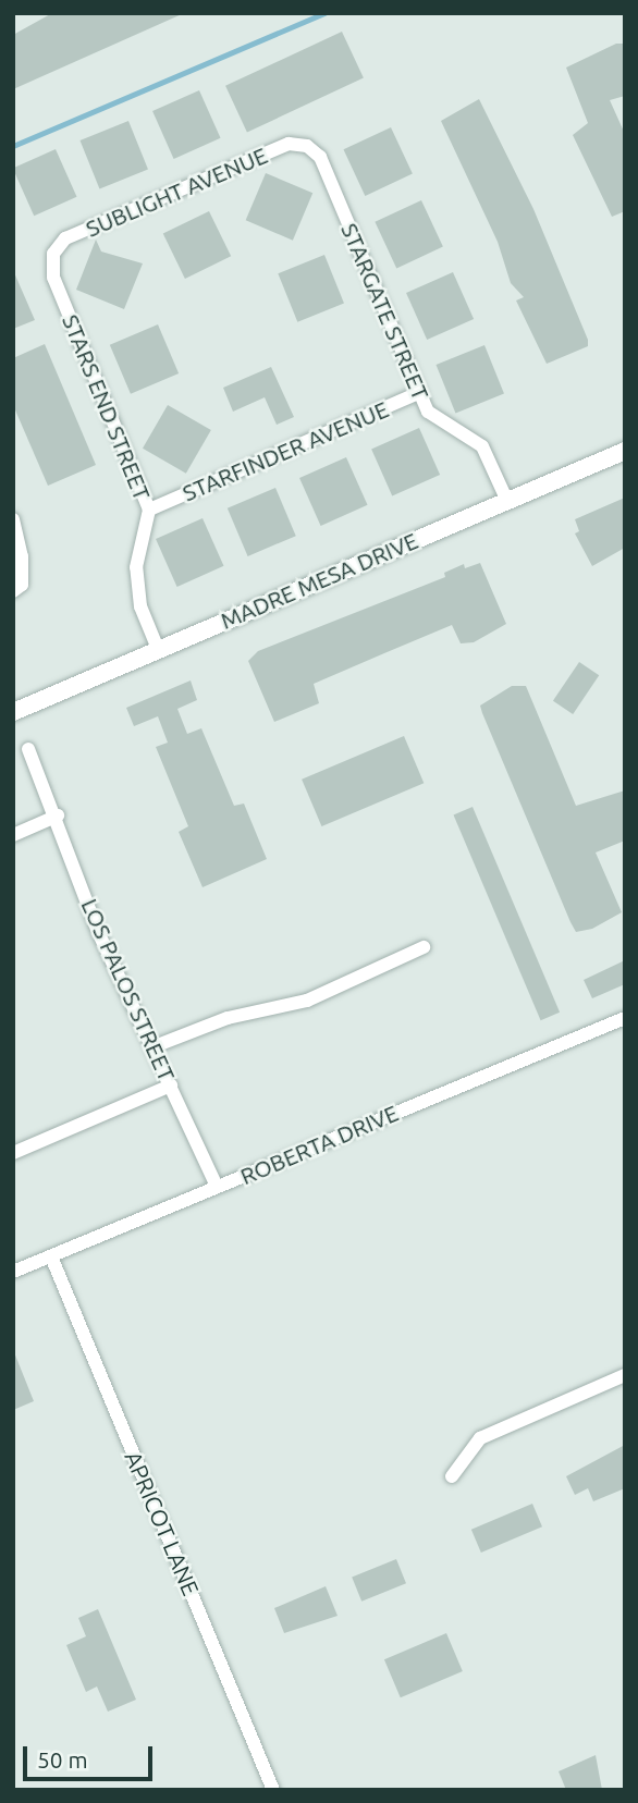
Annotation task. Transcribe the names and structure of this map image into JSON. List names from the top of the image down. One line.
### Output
{"streets":{"street":["SUBLIGHT AVENUE","STARGATE STREET","STARS END STREET","STARFINDER AVENUE","MADRE MESA DRIVE","LOS PALOS STREET","ROBERTA DRIVE","APRICOT LANE"]},"crossings":[["SUBLIGHT AVENUE","STARGATE STREET"],["SUBLIGHT AVENUE","STARS END STREET"],["STARGATE STREET","STARFINDER AVENUE"],["STARGATE STREET","MADRE MESA DRIVE"],["STARS END STREET","STARFINDER AVENUE"],["STARS END STREET","MADRE MESA DRIVE"],["LOS PALOS STREET","ROBERTA DRIVE"],["ROBERTA DRIVE","APRICOT LANE"]],"scale_bar":"50 m"}
